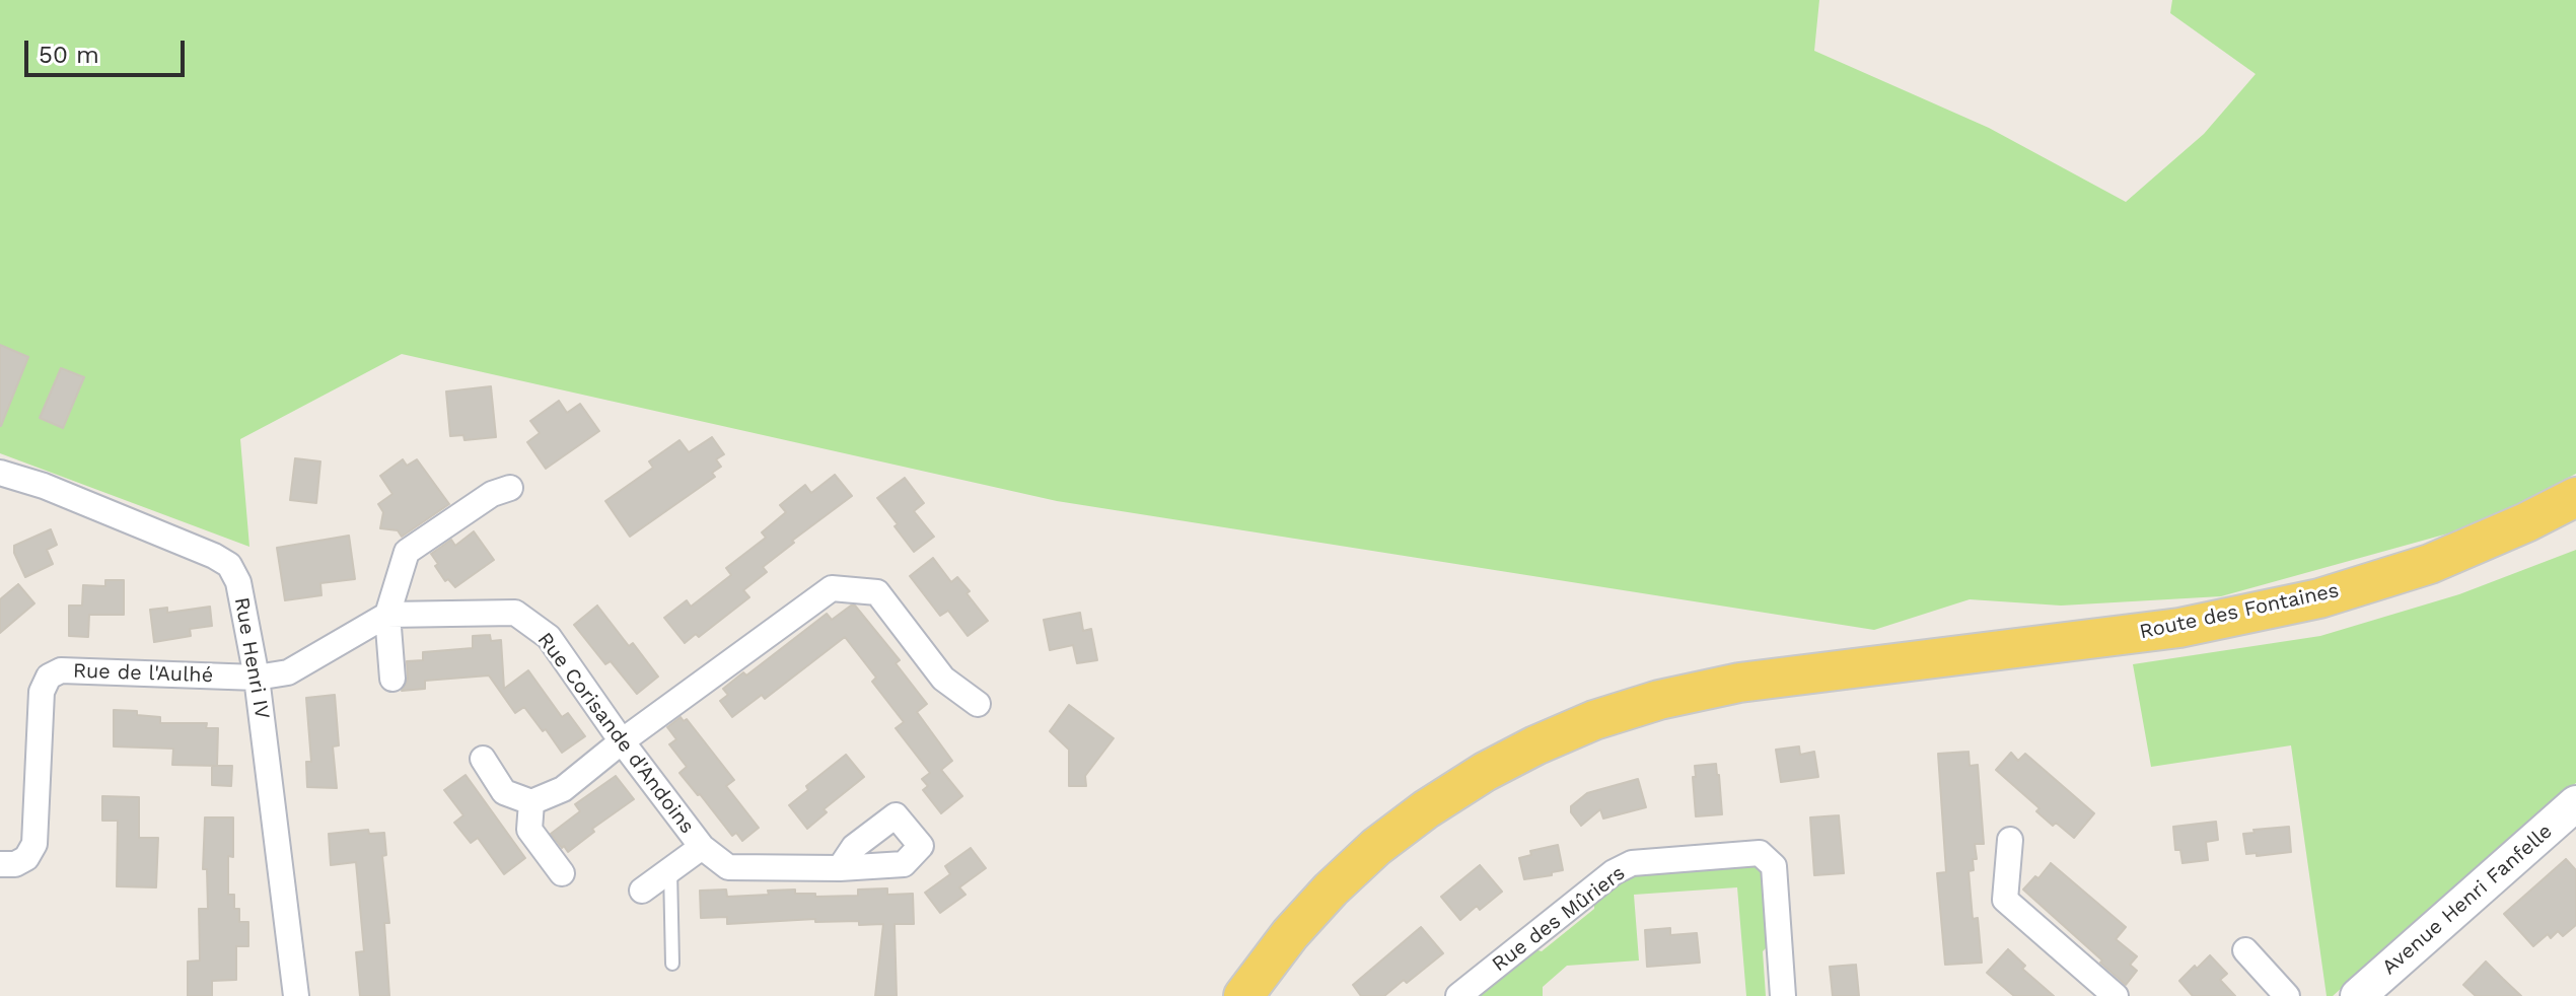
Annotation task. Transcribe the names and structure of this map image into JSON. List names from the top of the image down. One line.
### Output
{"streets":{"main road":["Route des Fontaines"],"street":["Rue Henri IV","Rue de l'Aulhé","Rue Corisande d'Andoins","Avenue Henri Fanfelle","Rue des Mûriers"]},"crossings":[["Rue Henri IV","Rue de l'Aulhé"],["Rue Henri IV","Rue Corisande d'Andoins"],["Rue de l'Aulhé","Rue Corisande d'Andoins"]],"scale_bar":"50 m"}
